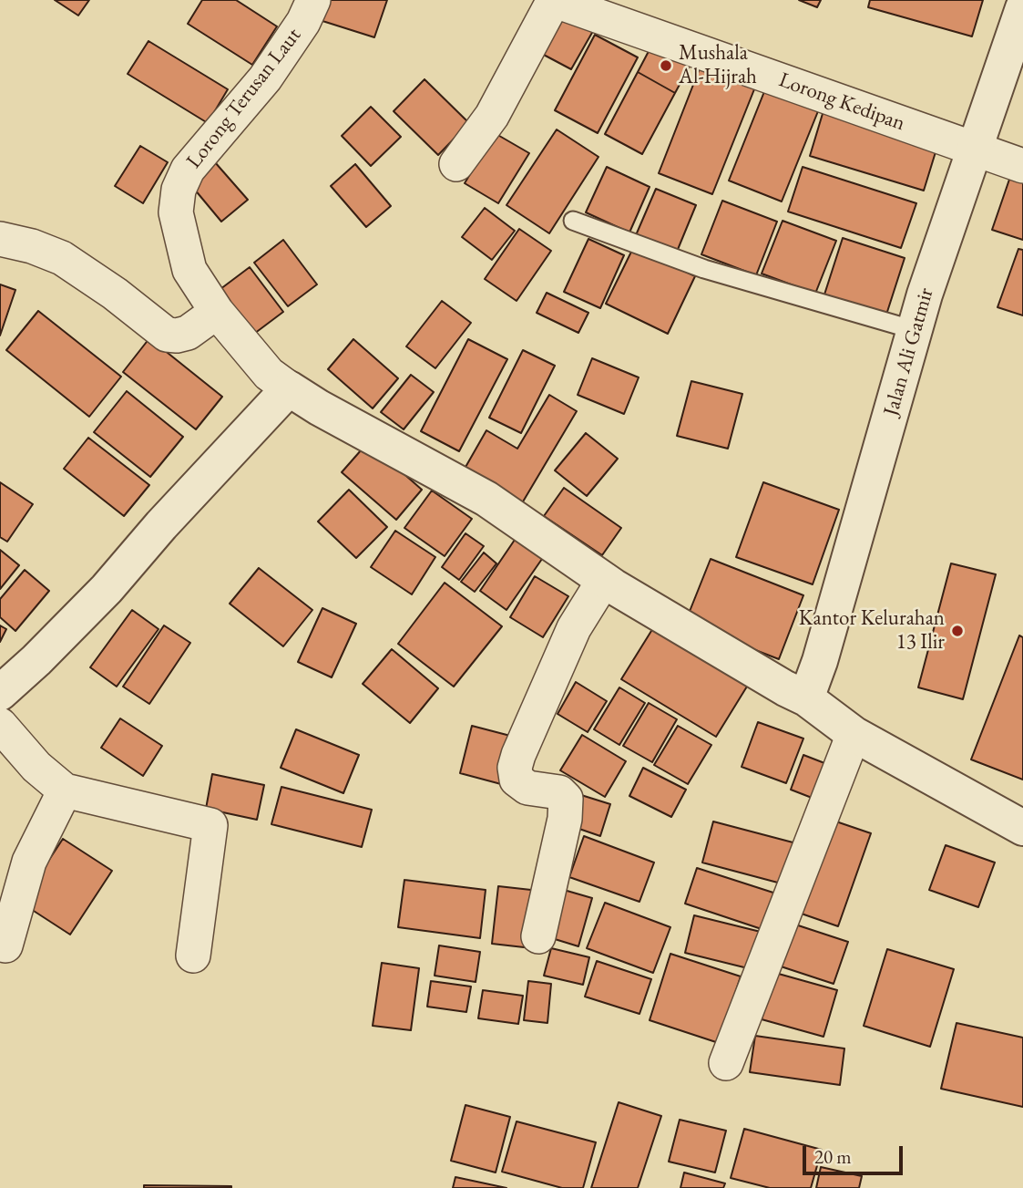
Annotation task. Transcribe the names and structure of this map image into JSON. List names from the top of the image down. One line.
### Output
{"streets":{"street":["Lorong Terusan Laut","Lorong Kedipan","Jalan Ali Gatmir"]},"crossings":[["Lorong Kedipan","Jalan Ali Gatmir"]],"places":["Mushala Al-Hijrah","Kantor Kelurahan 13 Ilir"],"scale_bar":"20 m"}
